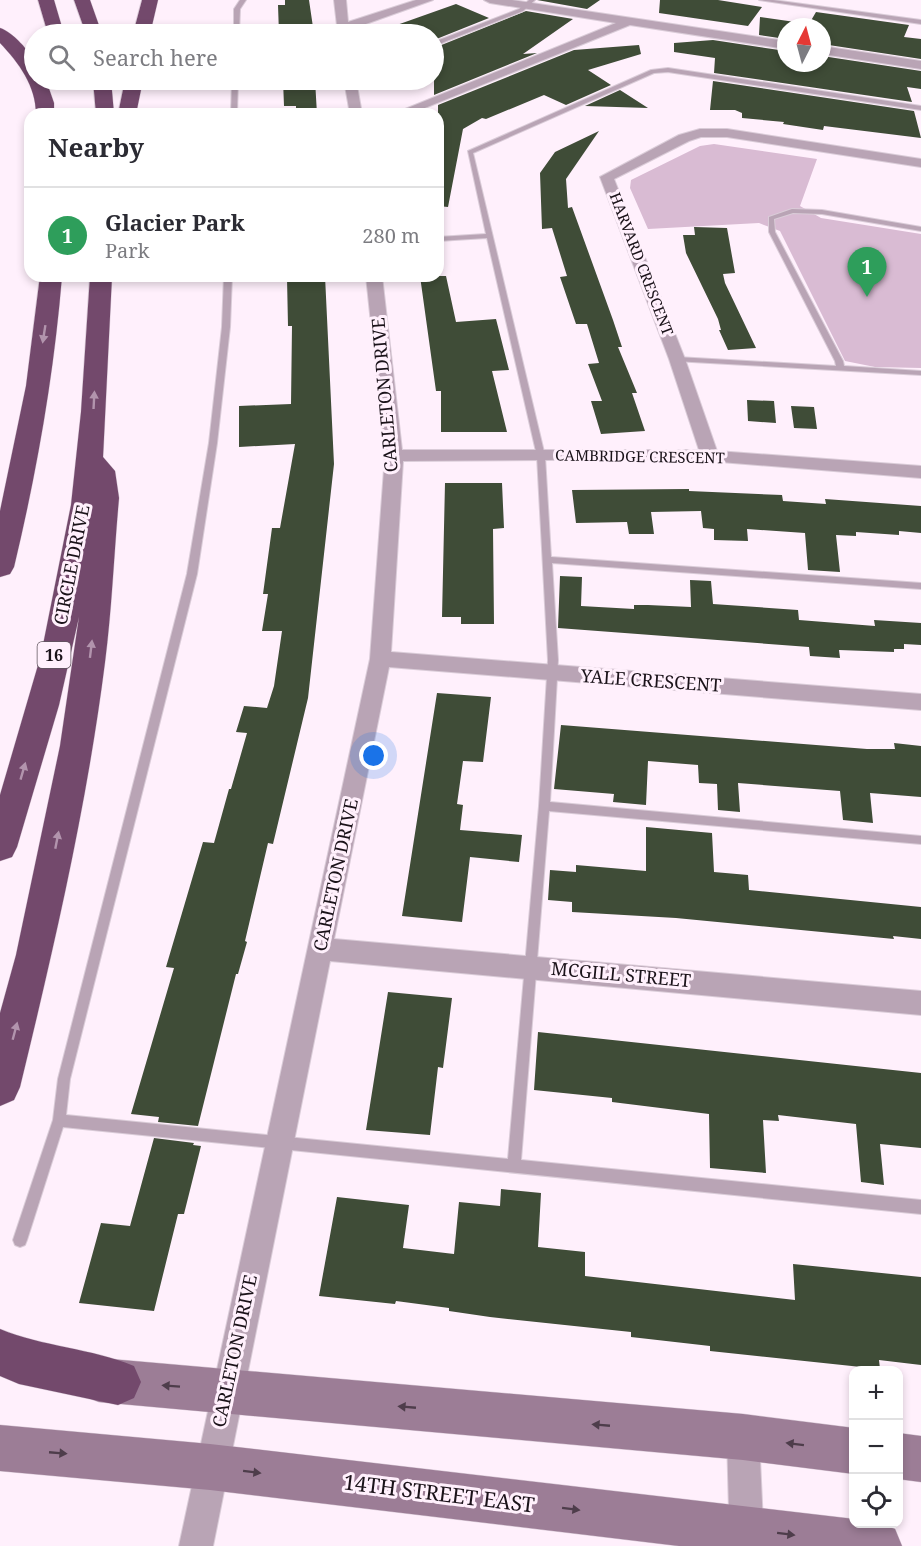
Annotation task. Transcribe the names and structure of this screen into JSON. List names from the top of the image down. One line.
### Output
{"streets":{"highway":["CIRCLE DRIVE","16"],"street":["HARVARD CRESCENT","CARLETON DRIVE","CAMBRIDGE CRESCENT","YALE CRESCENT","MCGILL STREET","14TH STREET EAST"]},"crossings":[["HARVARD CRESCENT","CAMBRIDGE CRESCENT"],["CARLETON DRIVE","CAMBRIDGE CRESCENT"],["CARLETON DRIVE","YALE CRESCENT"],["CARLETON DRIVE","MCGILL STREET"],["CARLETON DRIVE","14TH STREET EAST"]],"north":"top","page":{"search":"Search here","heading":"Nearby","list":[{"mark":"1","name":"Glacier Park","note":"Park","value":"280 m"}],"pins":"1","map_buttons":["+","−"]}}
